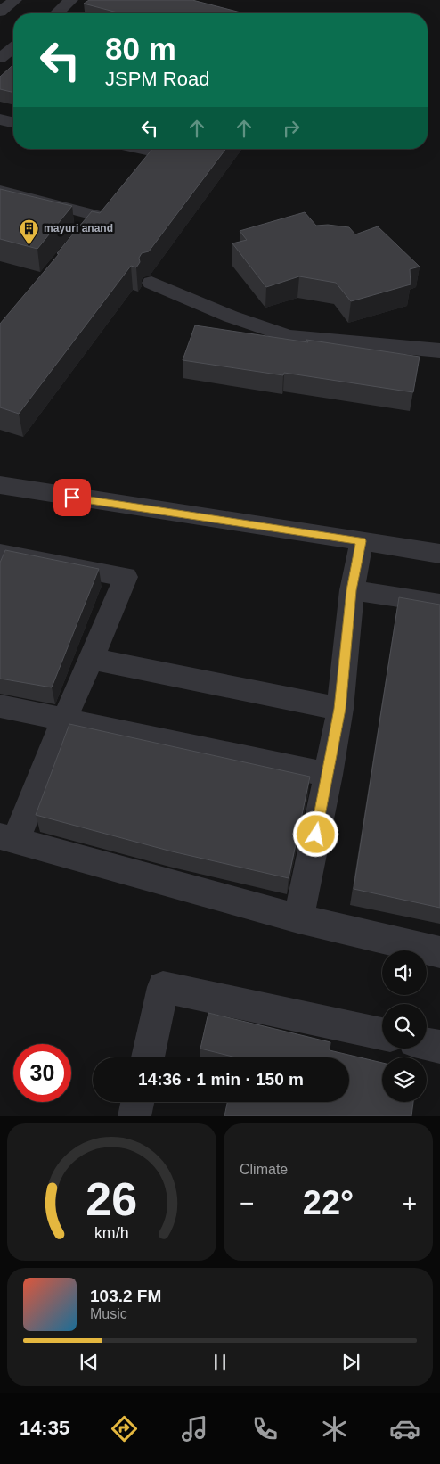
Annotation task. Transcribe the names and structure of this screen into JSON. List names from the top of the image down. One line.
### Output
{"places":{"building":["mayuri anand"]},"page":{"turn":["80 m","JSPM Road"],"limit":"30","trip":"14:36 · 1 min · 150 m","tile":"Climate","heat":["−","22°","+"],"song":["103.2 FM","Music"],"tabs":"14:35","gauge":["26","km/h"]}}
